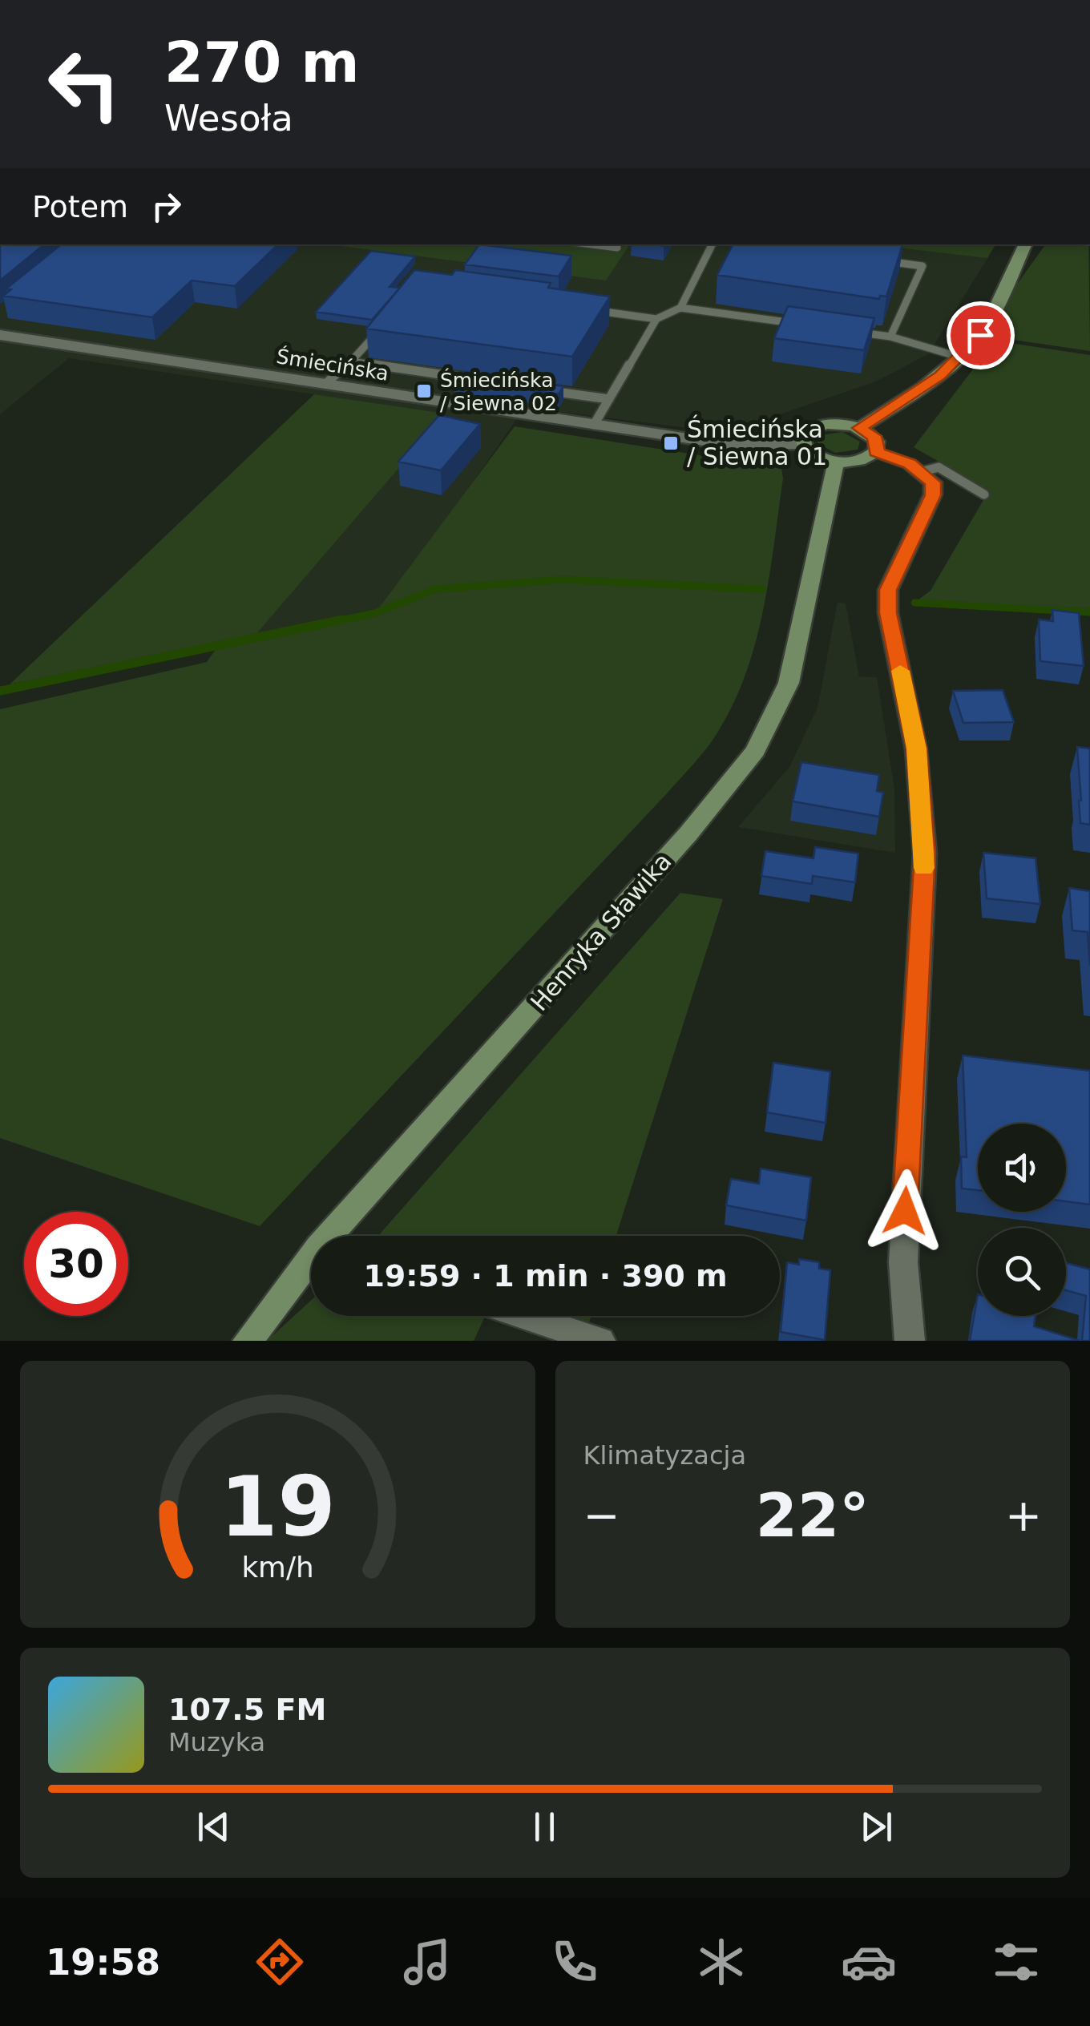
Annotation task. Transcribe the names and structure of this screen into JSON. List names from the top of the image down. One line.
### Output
{"streets":{"main road":["Henryka Sławika"],"street":["Śmiecińska"]},"places":{"transit":["Śmiecińska / Siewna 02","Śmiecińska / Siewna 01"]},"page":{"turn":["270 m","Wesoła"],"then":"Potem","limit":"30","trip":"19:59 · 1 min · 390 m","tile":"Klimatyzacja","heat":["−","22°","+"],"song":["107.5 FM","Muzyka"],"tabs":"19:58","gauge":["19","km/h"]}}
